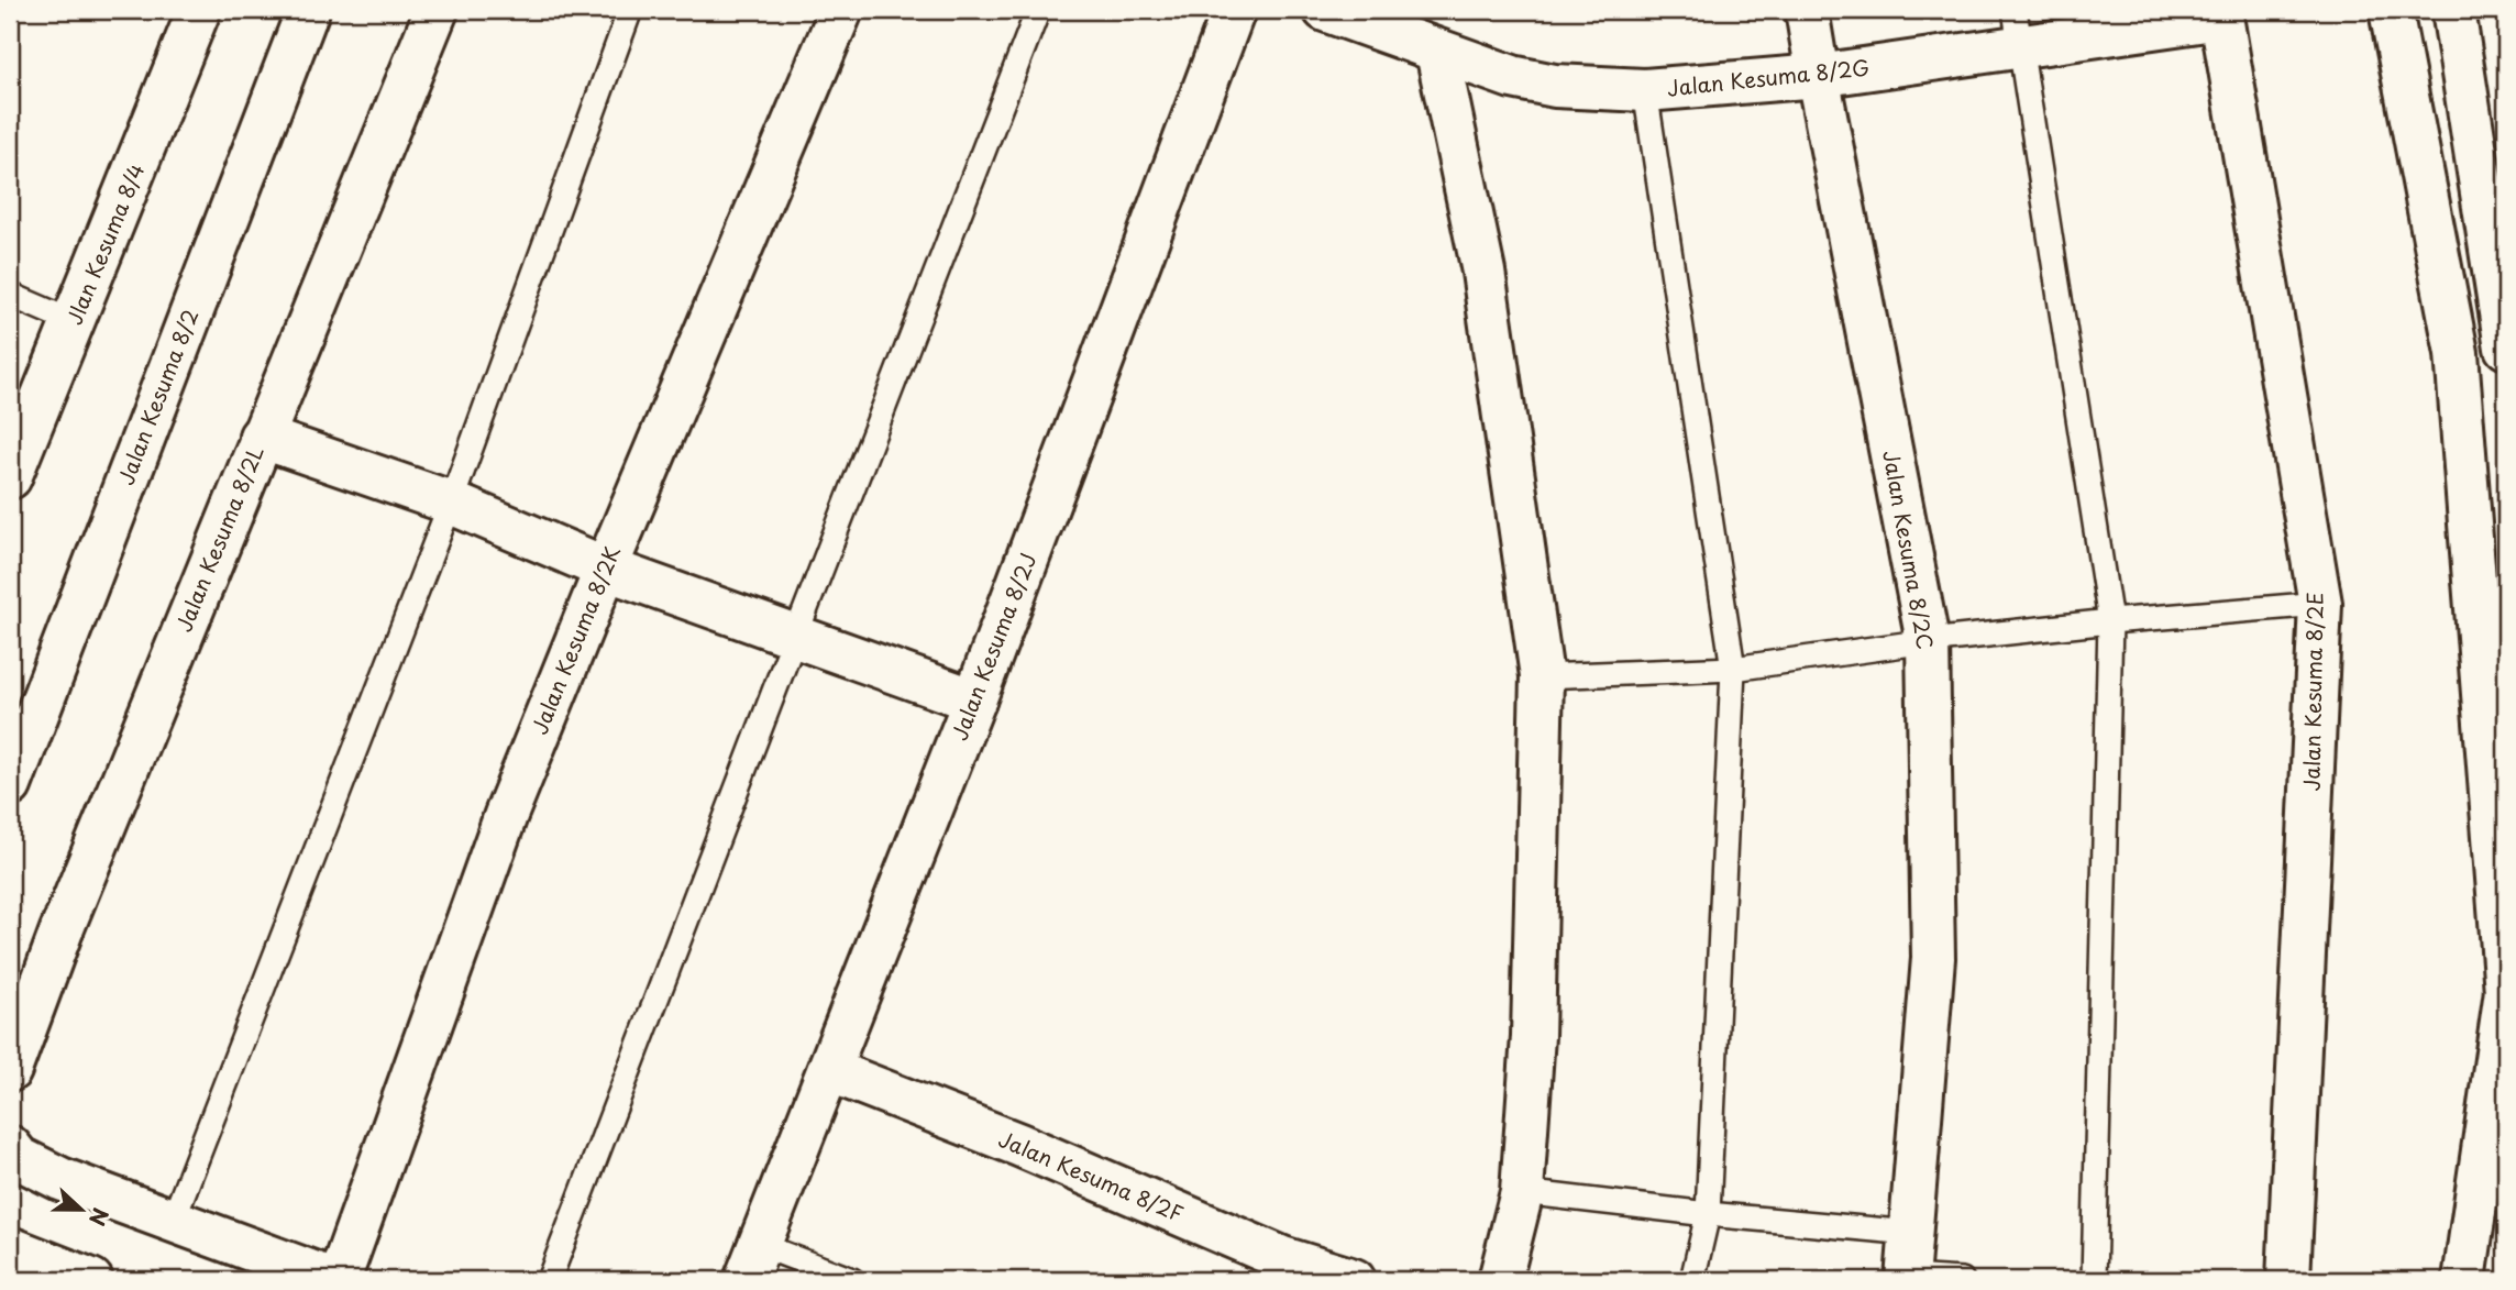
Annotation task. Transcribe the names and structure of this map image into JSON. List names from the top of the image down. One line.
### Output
{"streets":{"street":["Jalan Kesuma 8/2G","Jlan Kesuma 8/4","Jalan Kesuma 8/2","Jalan Kesuma 8/2L","Jalan Kesuma 8/2C","Jalan Kesuma 8/2K","Jalan Kesuma 8/2J","Jalan Kesuma 8/2E","Jalan Kesuma 8/2F"]},"crossings":[["Jalan Kesuma 8/2G","Jalan Kesuma 8/2C"],["Jalan Kesuma 8/2G","Jalan Kesuma 8/2E"],["Jalan Kesuma 8/2J","Jalan Kesuma 8/2F"]],"north":"right"}
